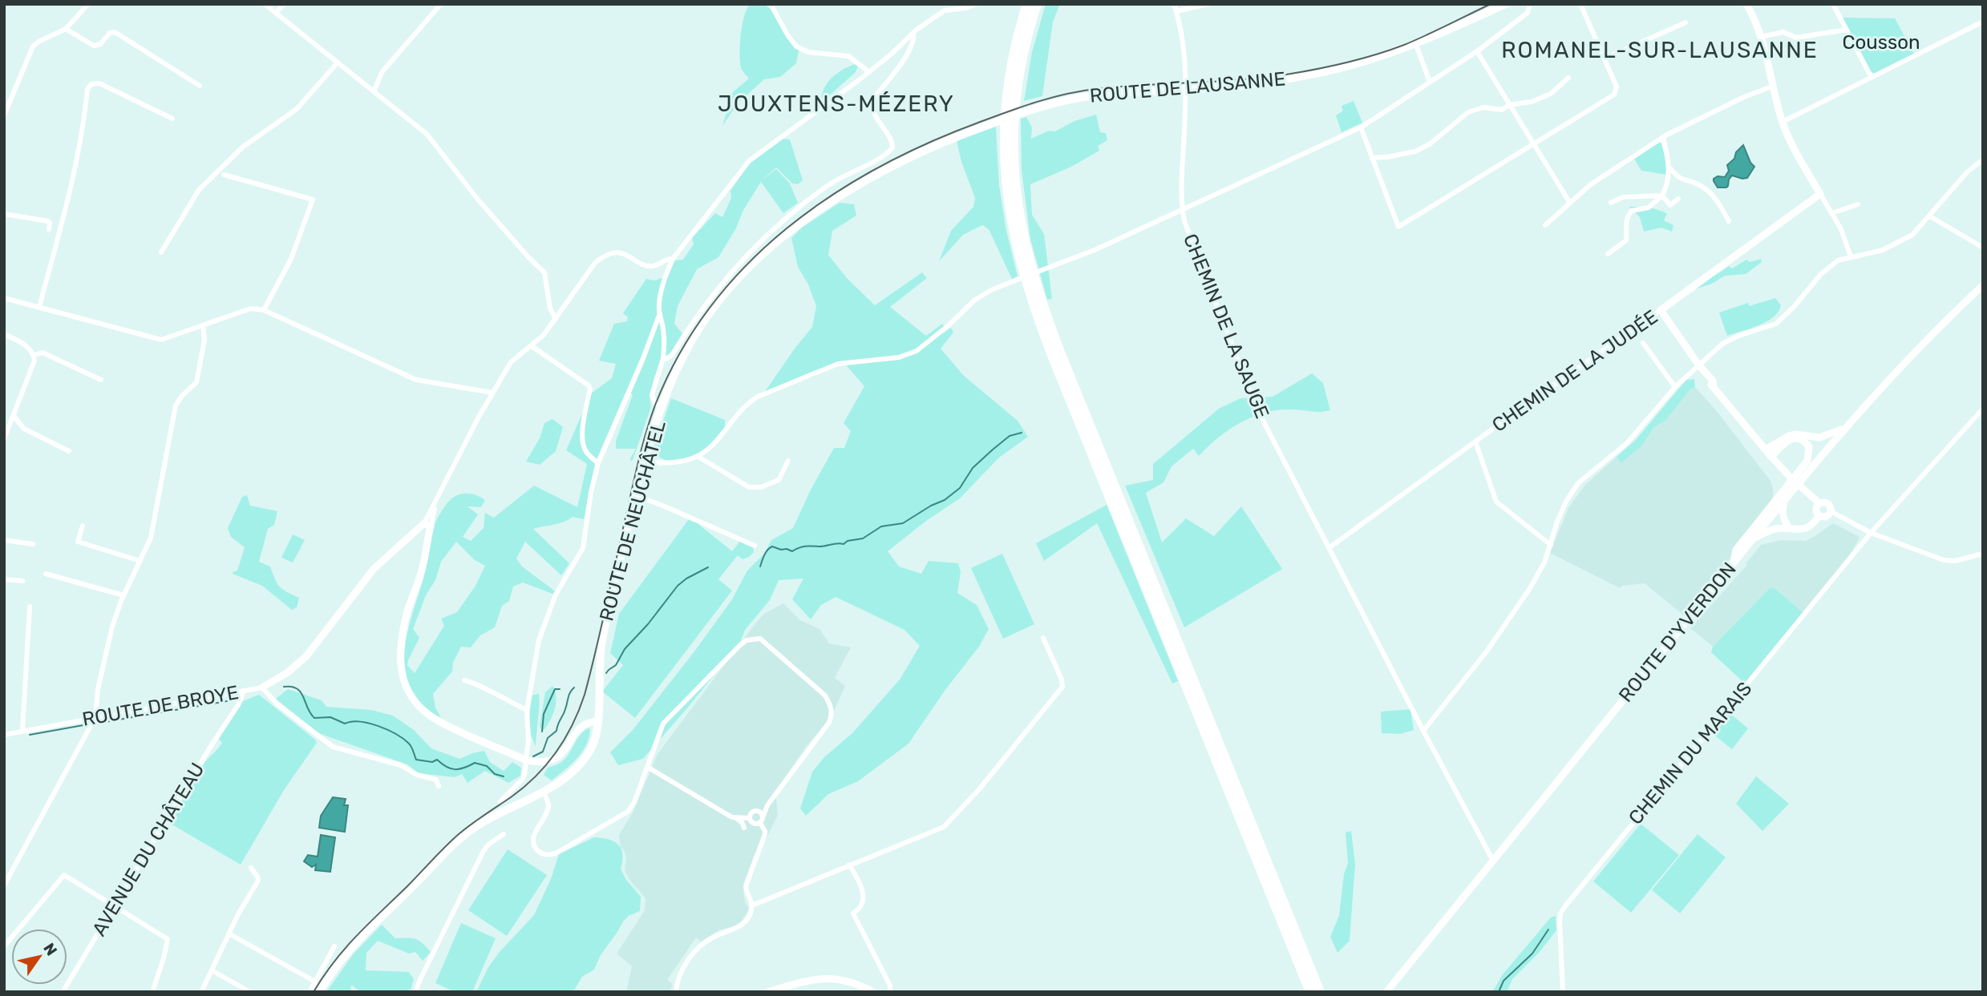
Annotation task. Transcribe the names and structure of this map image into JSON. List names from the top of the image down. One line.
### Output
{"streets":{"main road":["ROUTE DE LAUSANNE","ROUTE DE NEUCHÂTEL"],"street":["CHEMIN DE LA SAUGE","CHEMIN DE LA JUDÉE","ROUTE D'YVERDON","ROUTE DE BROYE","CHEMIN DU MARAIS","AVENUE DU CHÂTEAU"]},"crossings":[["ROUTE DE LAUSANNE","CHEMIN DE LA SAUGE"],["ROUTE DE LAUSANNE","ROUTE DE NEUCHÂTEL"],["CHEMIN DE LA SAUGE","CHEMIN DE LA JUDÉE"],["CHEMIN DE LA SAUGE","ROUTE D'YVERDON"],["ROUTE DE BROYE","AVENUE DU CHÂTEAU"]],"districts":["ROMANEL-SUR-LAUSANNE","JOUXTENS-MÉZERY"],"parks":["Cousson"],"north":"top right"}
